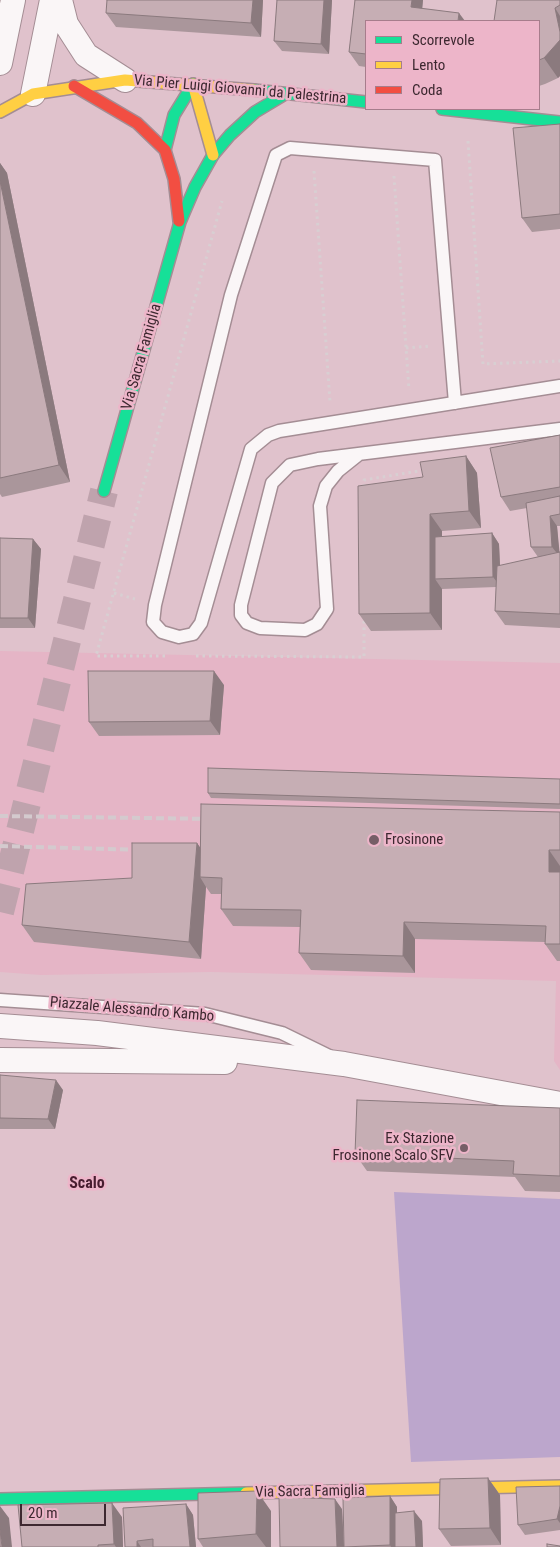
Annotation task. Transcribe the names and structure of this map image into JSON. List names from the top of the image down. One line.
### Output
{"streets":{"street":["Via Pier Luigi Giovanni da Palestrina","Via Sacra Famiglia","Piazzale Alessandro Kambo"]},"crossings":[["Via Pier Luigi Giovanni da Palestrina","Via Sacra Famiglia"]],"districts":["Scalo"],"places":["Frosinone","Ex Stazione Frosinone Scalo SFV"],"legend":["Scorrevole","Lento","Coda"],"scale_bar":"20 m"}
